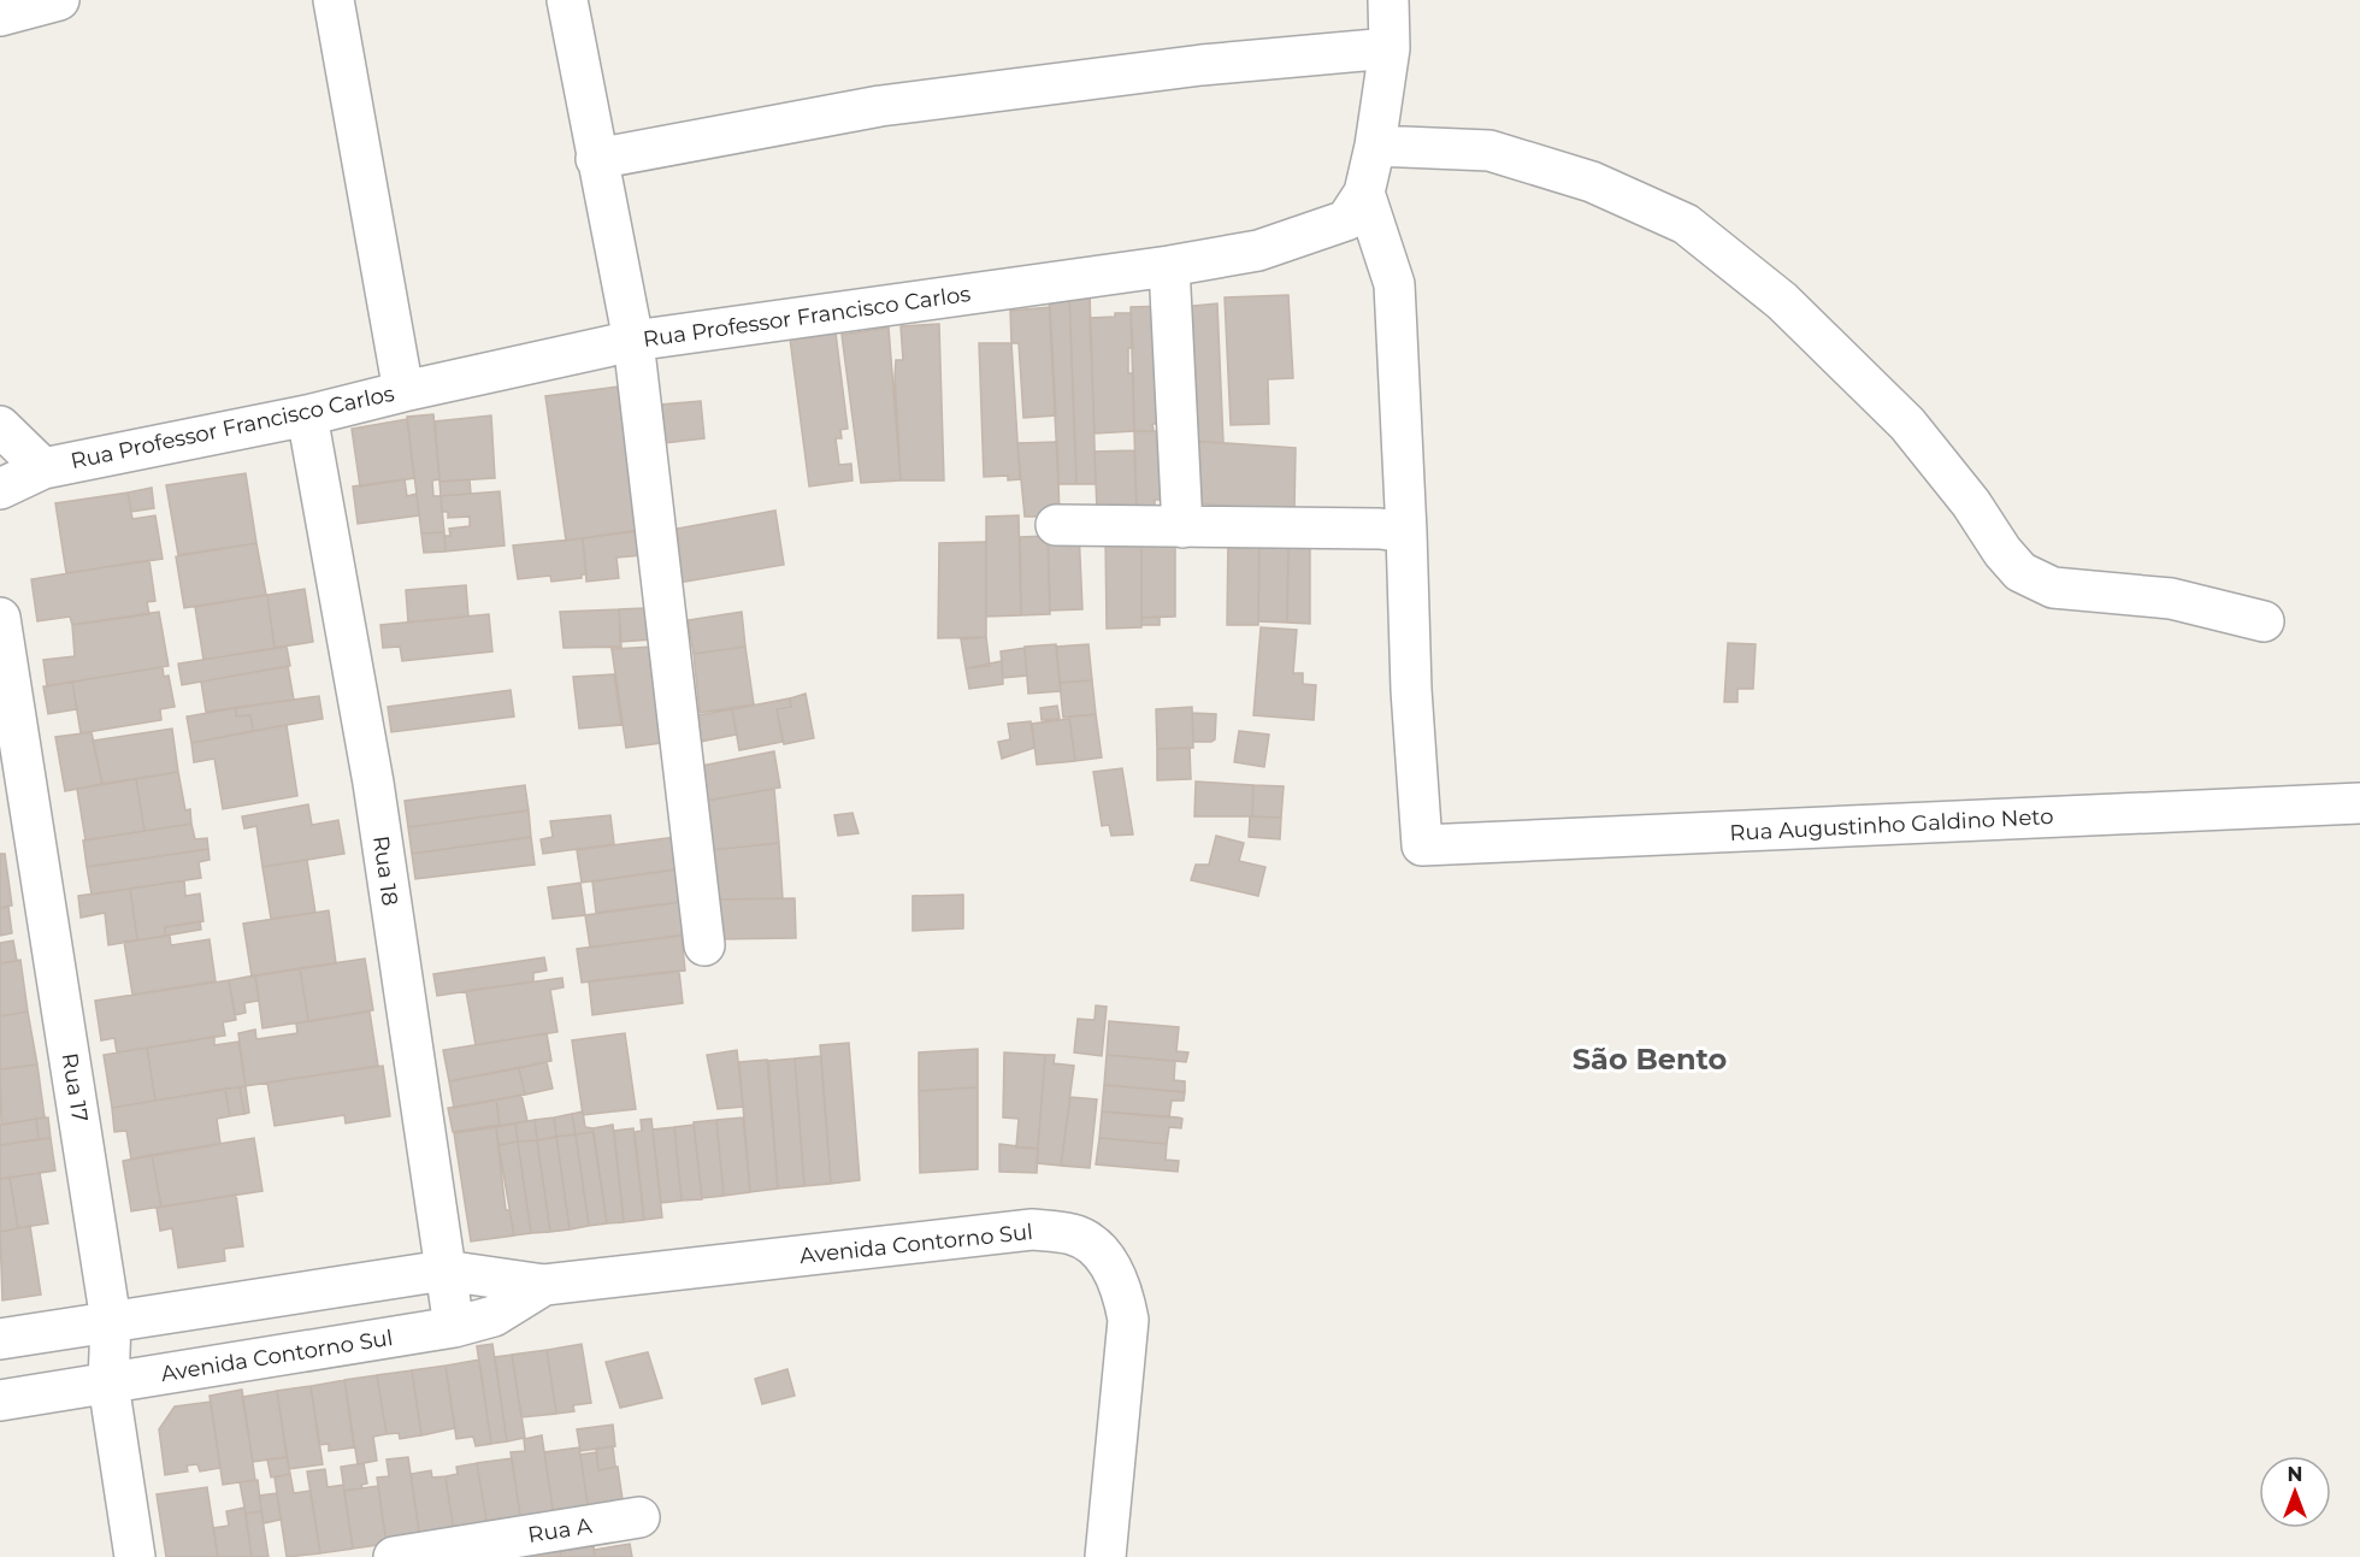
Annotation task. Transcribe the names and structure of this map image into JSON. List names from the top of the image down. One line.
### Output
{"streets":{"street":["Rua Professor Francisco Carlos","Rua Augustinho Galdino Neto","Rua 18","Rua 17","Avenida Contorno Sul","Rua A"]},"crossings":[["Rua Professor Francisco Carlos","Rua 18"],["Rua 18","Avenida Contorno Sul"],["Rua 17","Avenida Contorno Sul"]],"districts":["São Bento"],"north":"top"}
